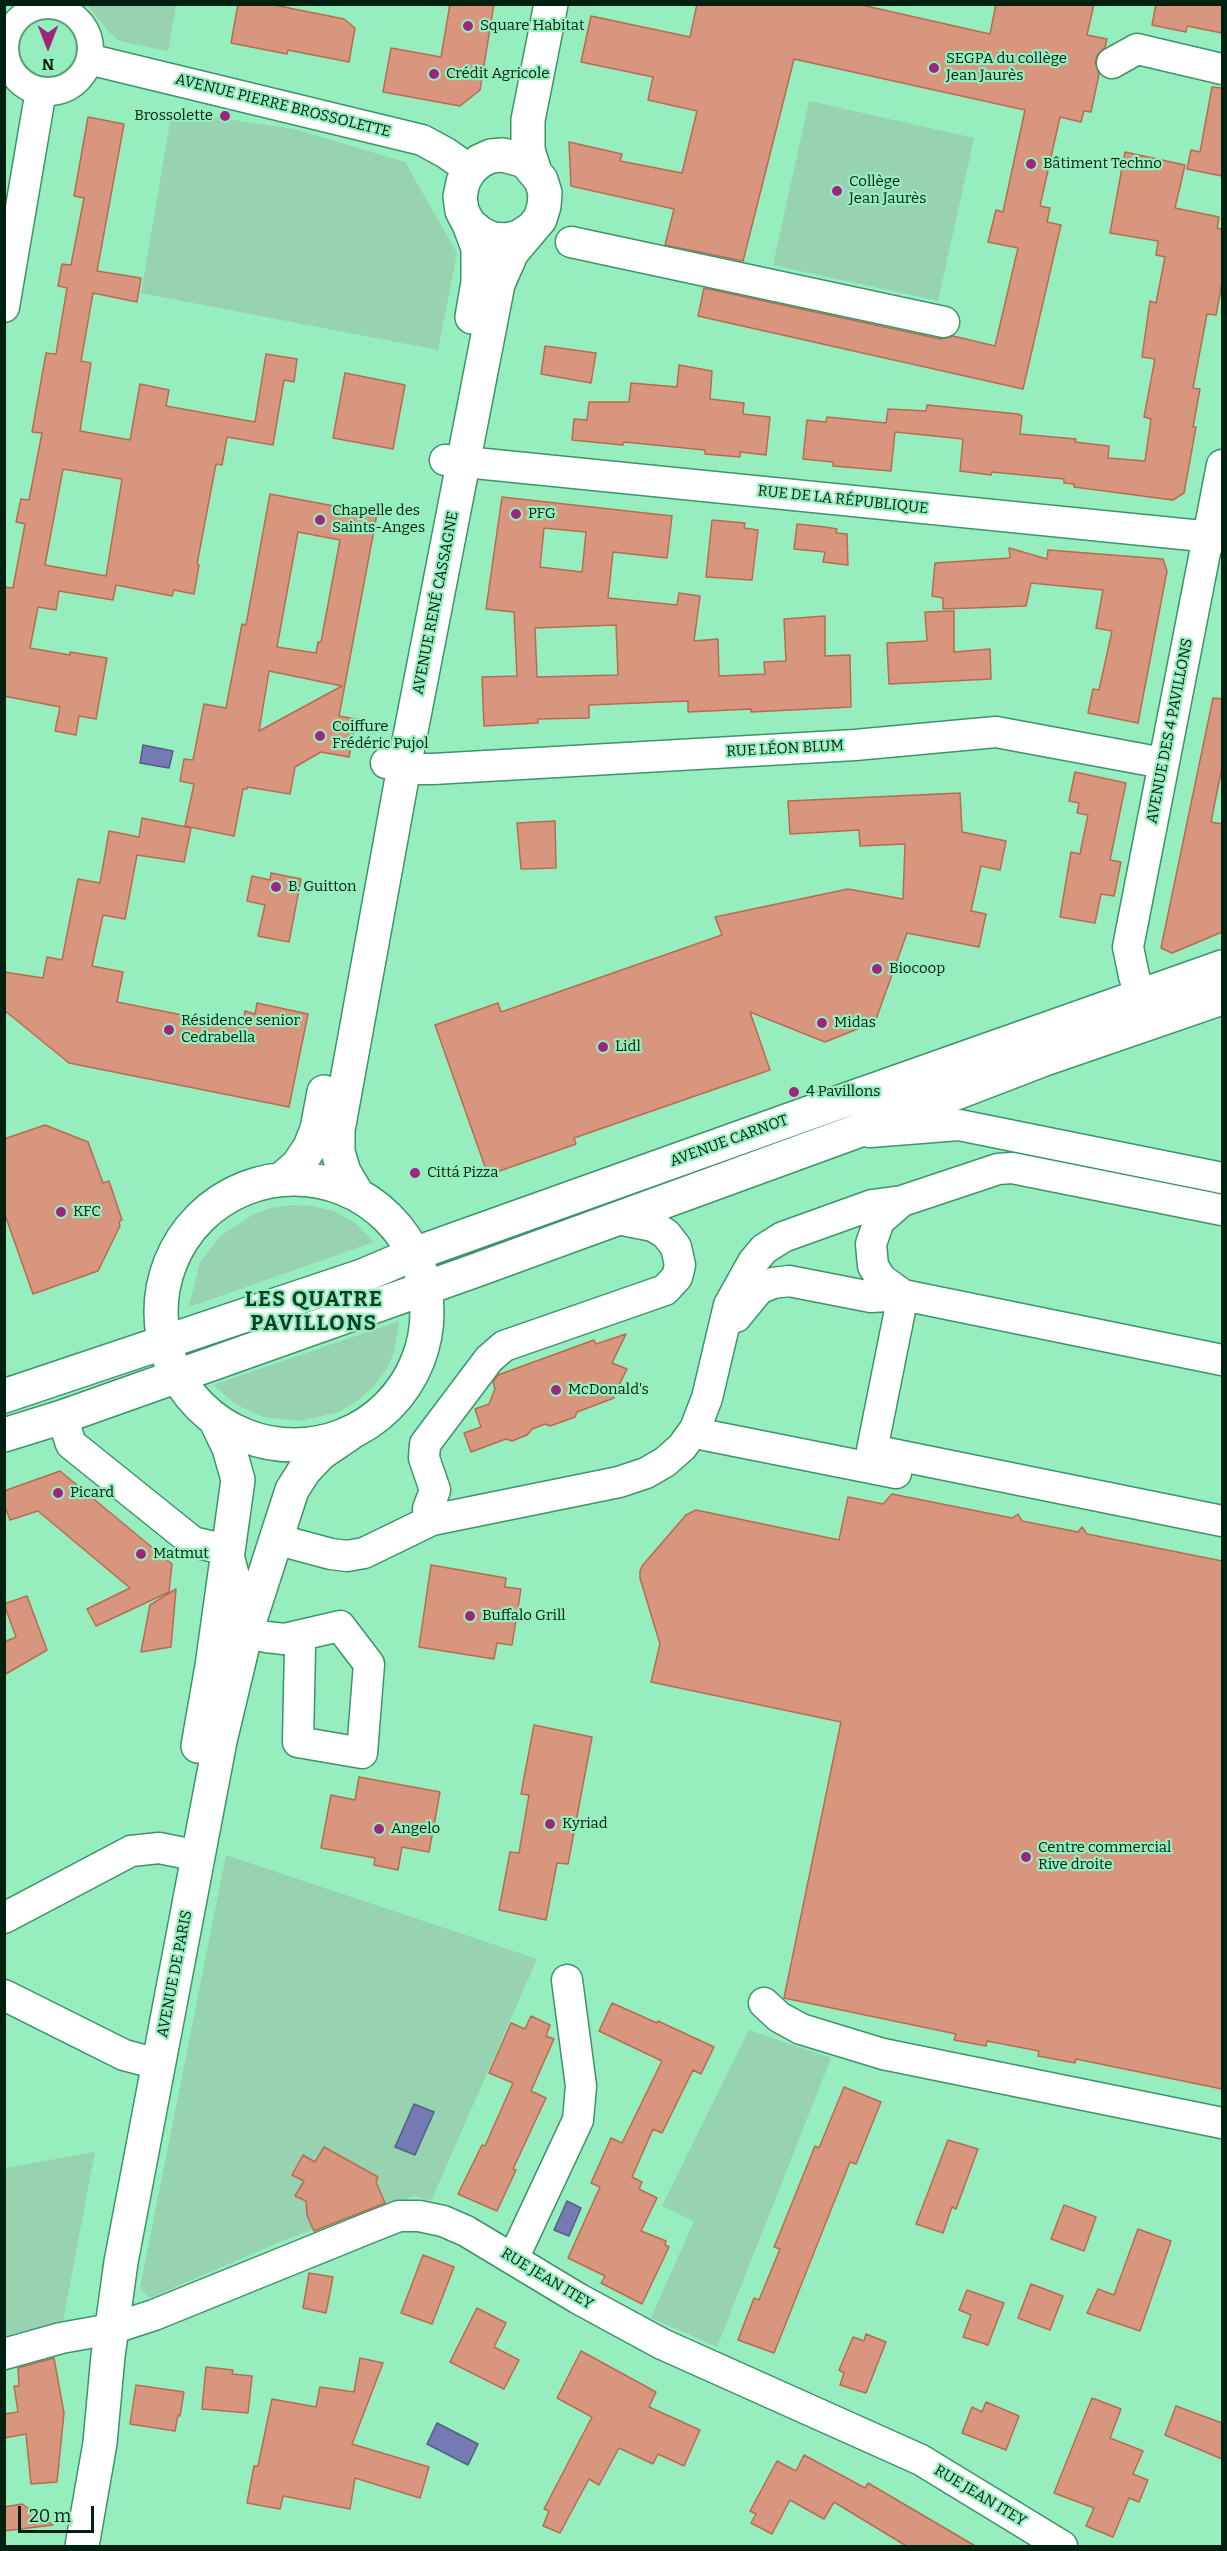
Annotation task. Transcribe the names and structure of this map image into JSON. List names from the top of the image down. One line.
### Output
{"streets":{"main road":["AVENUE RENÉ CASSAGNE","AVENUE CARNOT","AVENUE DE PARIS"],"street":["AVENUE PIERRE BROSSOLETTE","RUE DE LA RÉPUBLIQUE","AVENUE DES 4 PAVILLONS","RUE LÉON BLUM","RUE JEAN ITEY"]},"crossings":[["AVENUE PIERRE BROSSOLETTE","AVENUE RENÉ CASSAGNE"],["RUE DE LA RÉPUBLIQUE","AVENUE RENÉ CASSAGNE"],["RUE DE LA RÉPUBLIQUE","AVENUE DES 4 PAVILLONS"],["AVENUE RENÉ CASSAGNE","RUE LÉON BLUM"],["AVENUE RENÉ CASSAGNE","AVENUE DE PARIS"],["AVENUE DES 4 PAVILLONS","RUE LÉON BLUM"],["AVENUE DES 4 PAVILLONS","AVENUE CARNOT"],["AVENUE CARNOT","AVENUE DE PARIS"],["AVENUE DE PARIS","RUE JEAN ITEY"]],"districts":["LES QUATRE PAVILLONS"],"places":["Square Habitat","SEGPA du collège Jean Jaurès","Crédit Agricole","Brossolette","Bâtiment Techno","Collège Jean Jaurès","PFG","Chapelle des Saints-Anges","Coiffure Frédéric Pujol","B. Guitton","Biocoop","Midas","Résidence senior Cedrabella","Lidl","4 Pavillons","Cittá Pizza","KFC","McDonald's","Picard","Matmut","Buffalo Grill","Kyriad","Angelo","Centre commercial Rive droite"],"scale_bar":"20 m","north":"bottom"}
